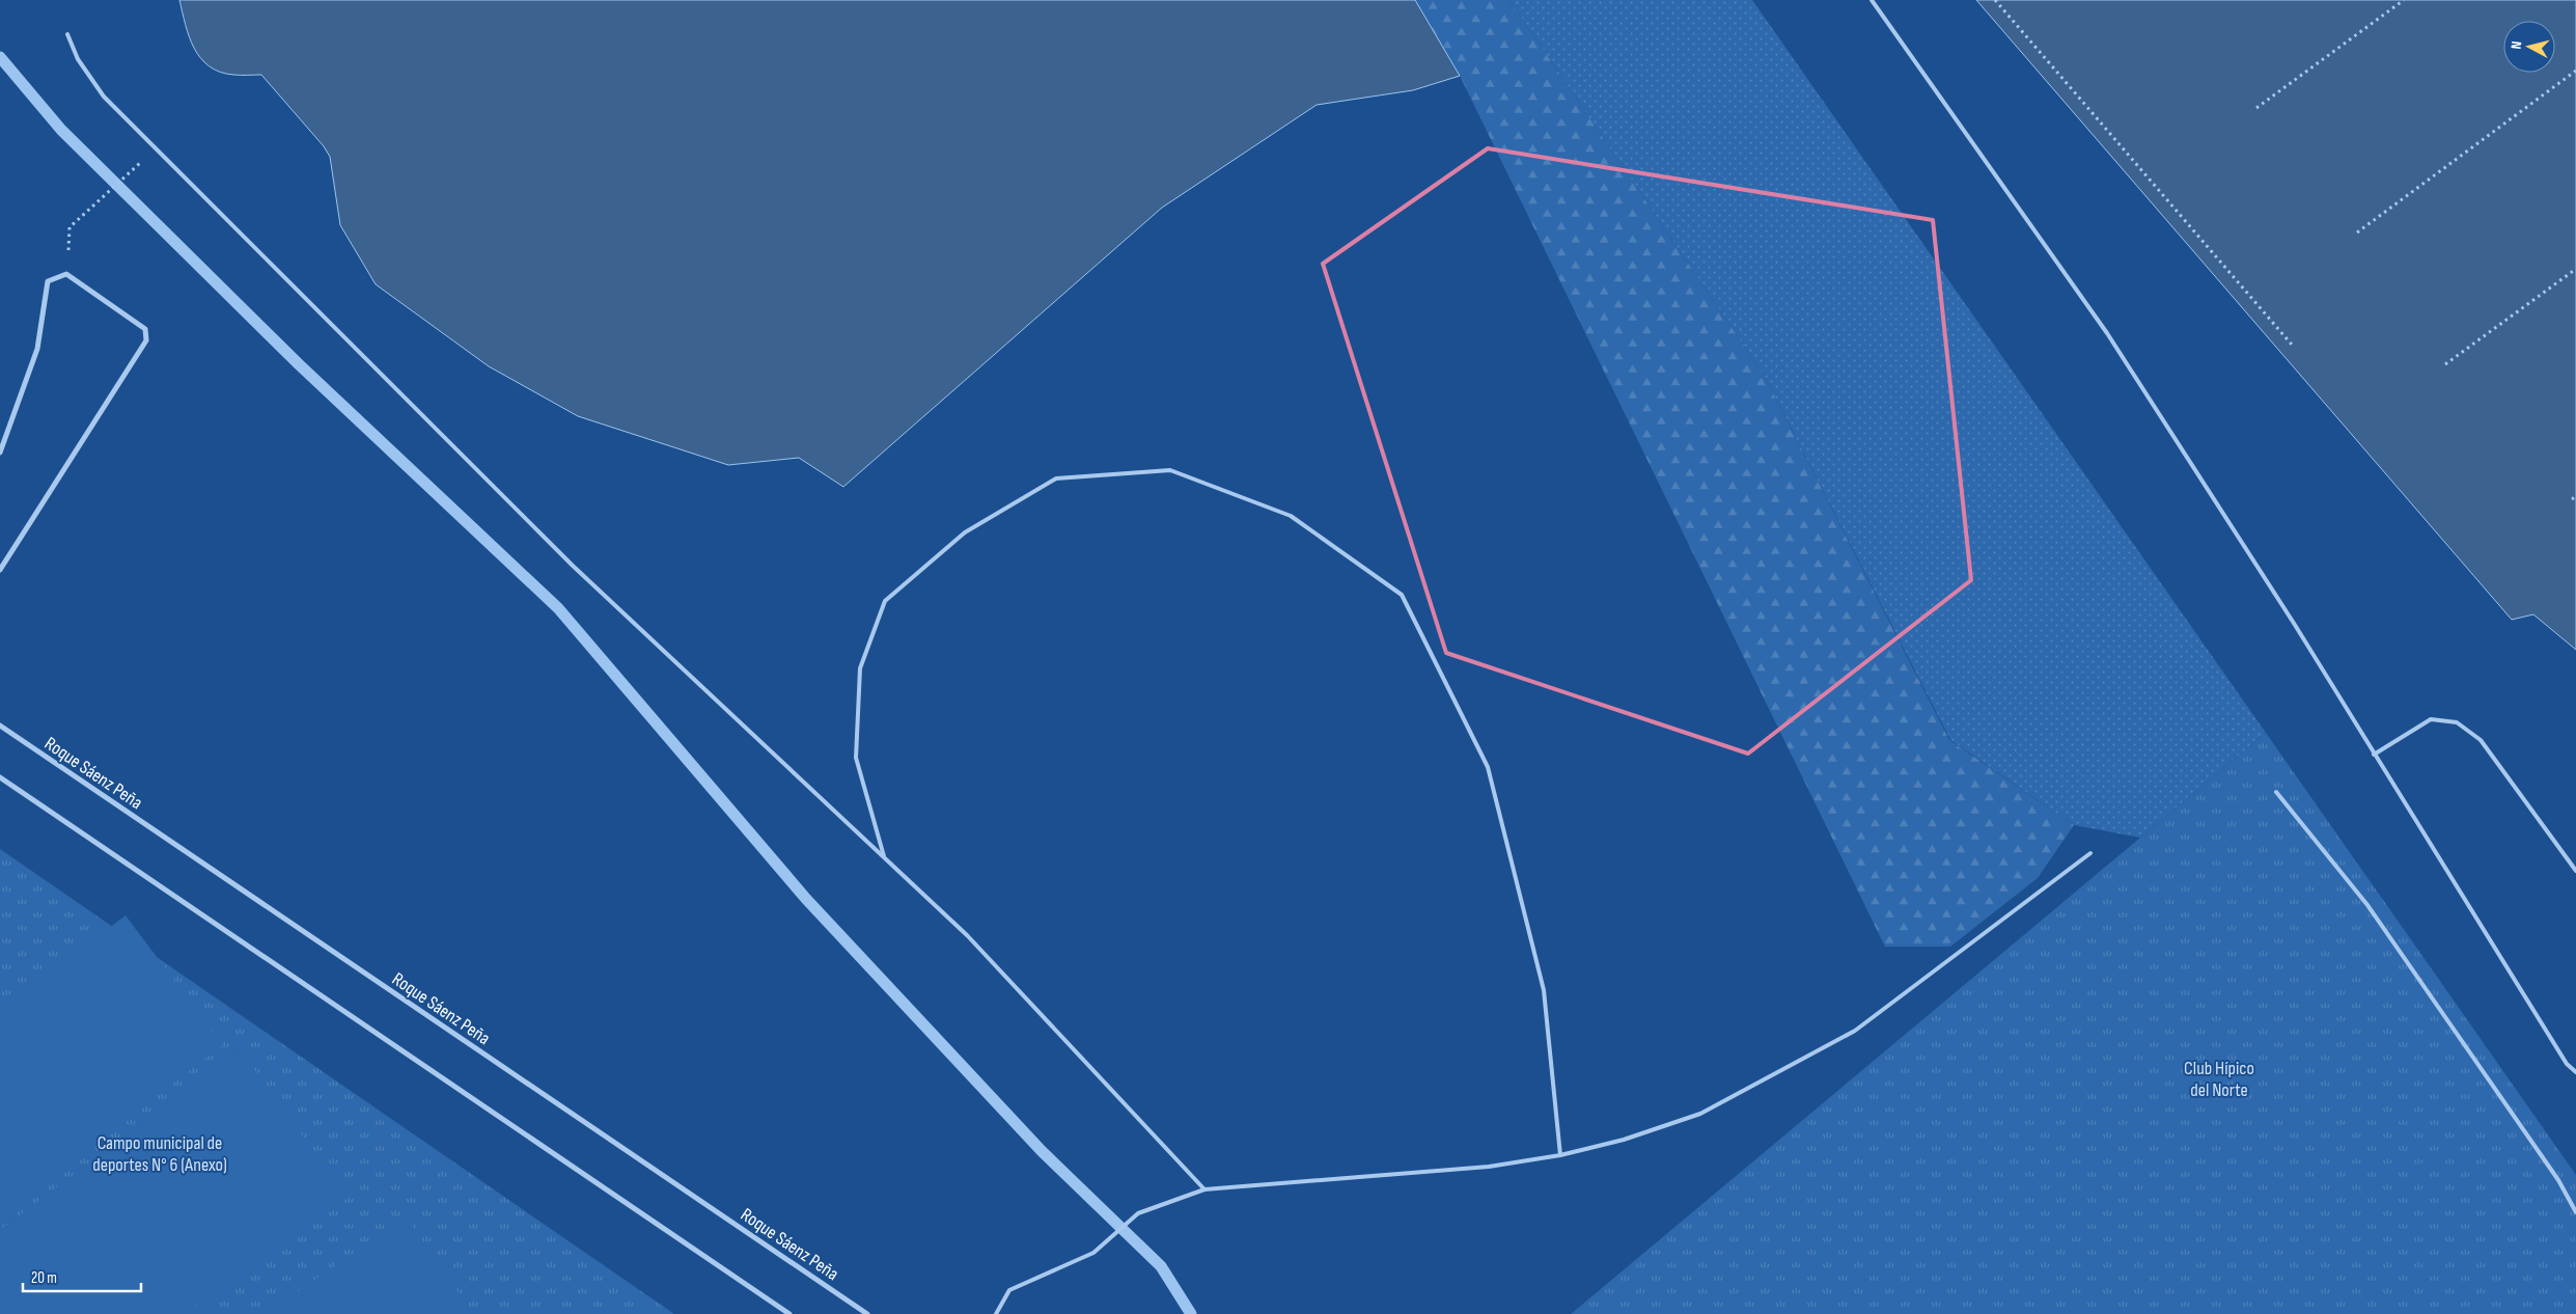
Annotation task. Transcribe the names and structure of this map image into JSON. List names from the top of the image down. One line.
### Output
{"streets":{"street":["Roque Sáenz Peña"]},"parks":["Club Hípico del Norte","Campo municipal de deportes N° 6 (Anexo)"],"scale_bar":"20 m","north":"left"}
